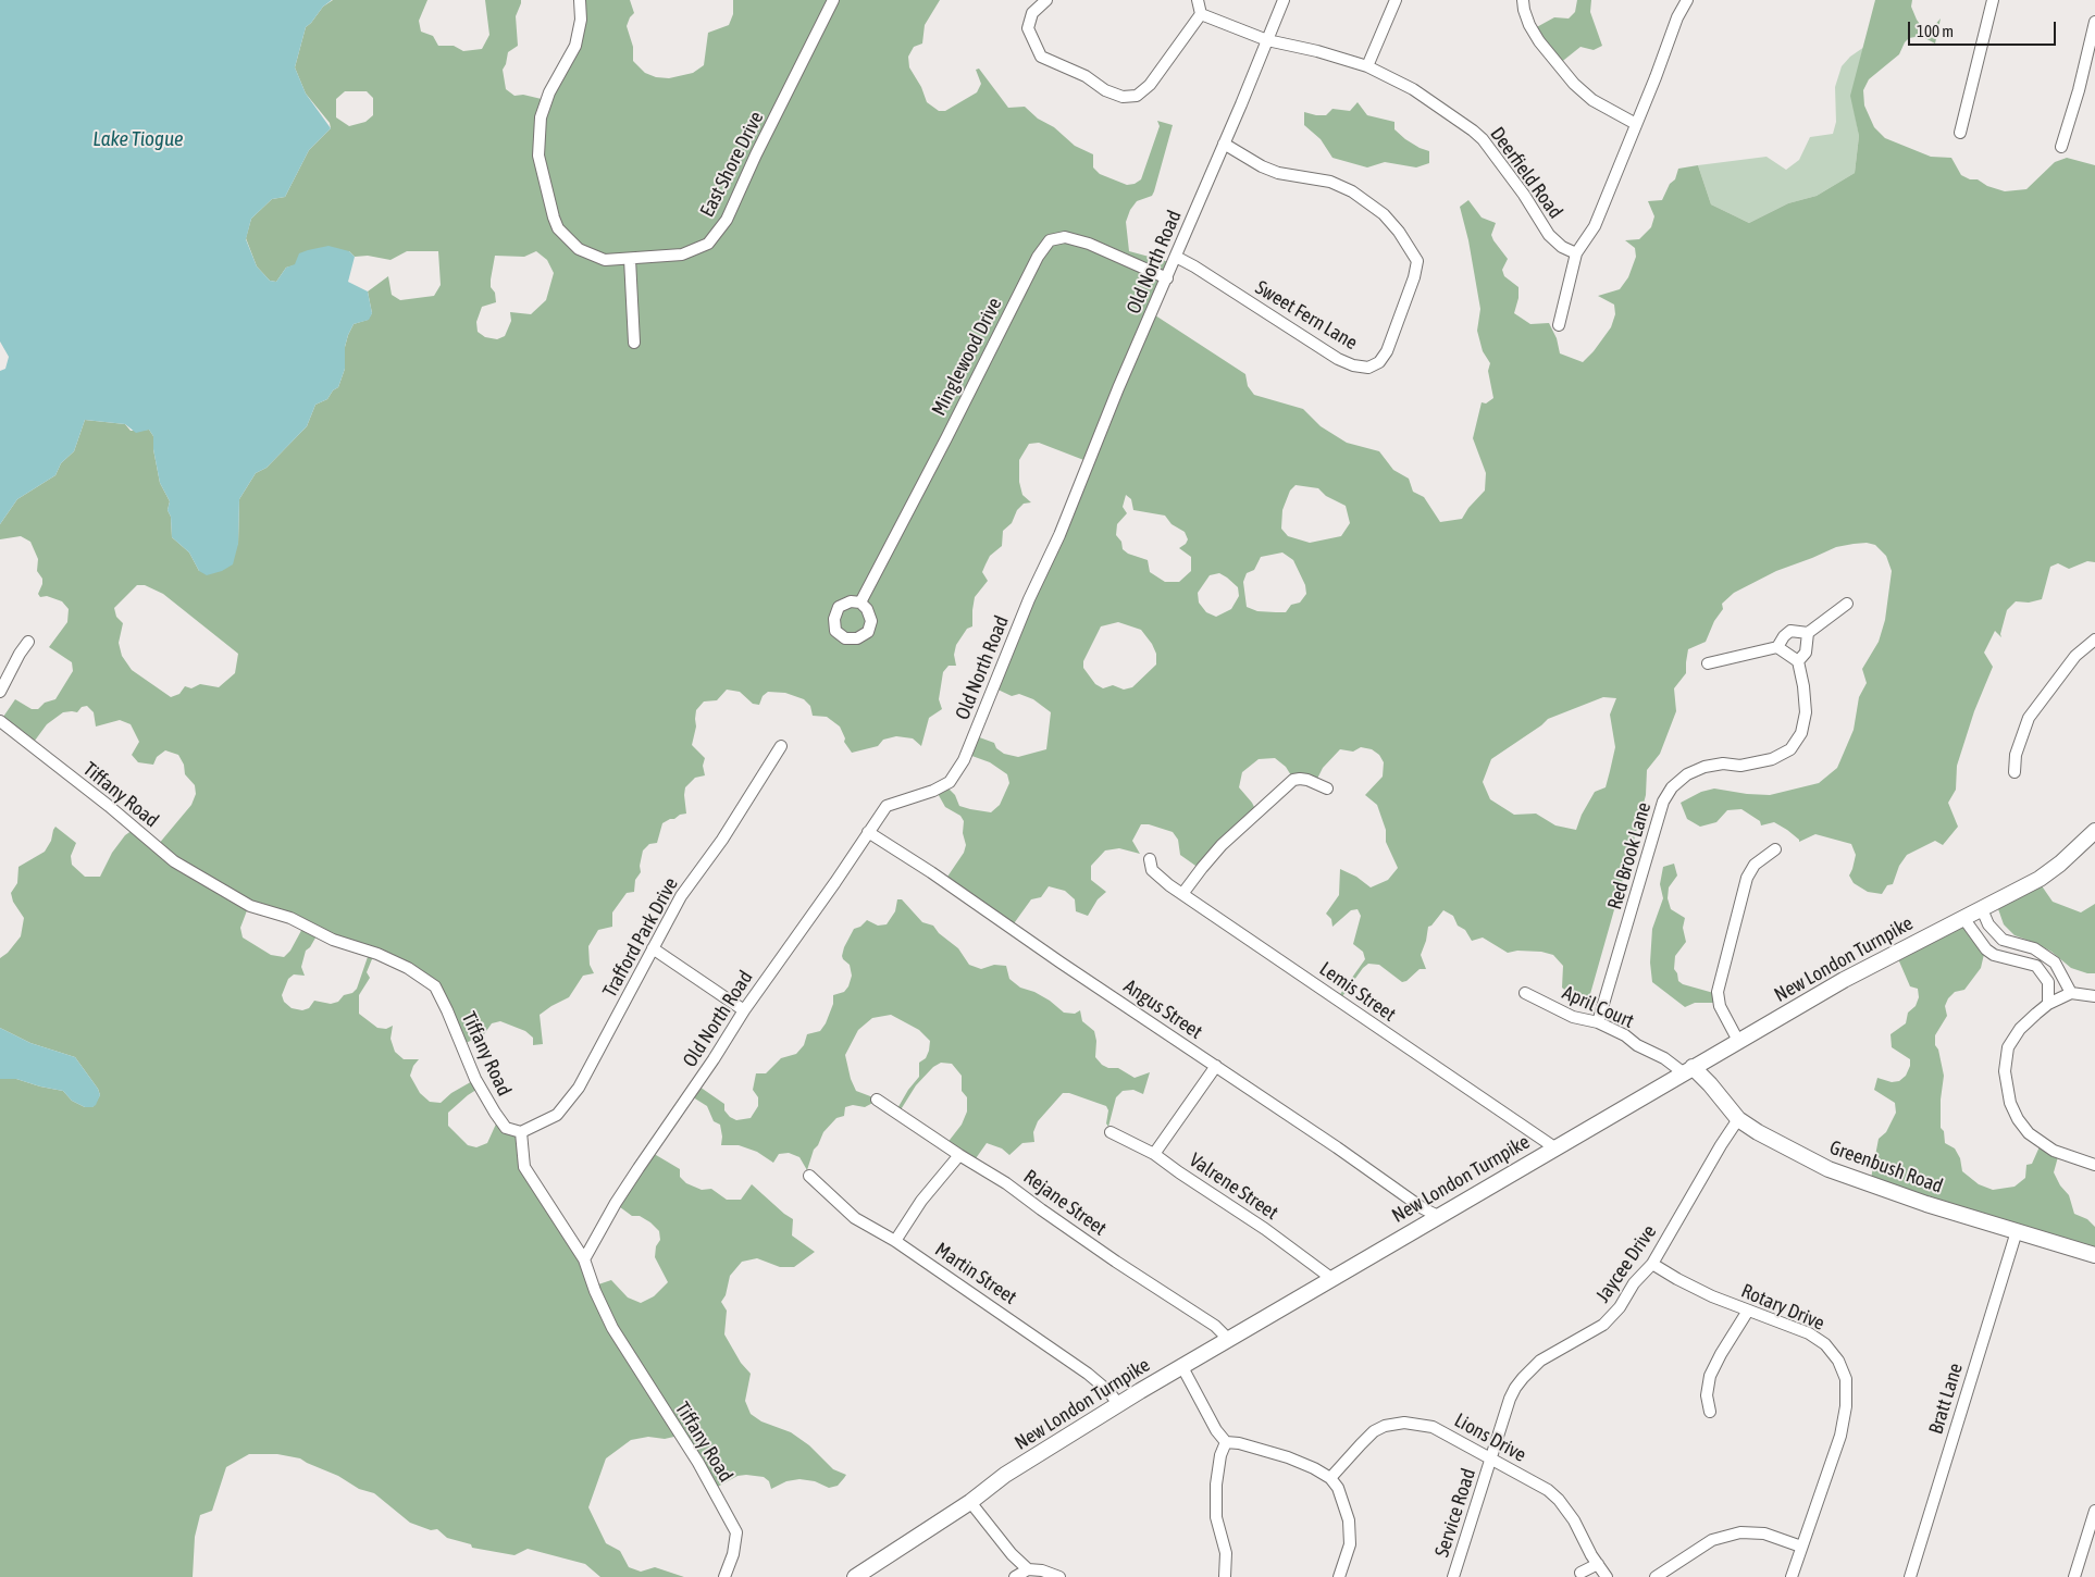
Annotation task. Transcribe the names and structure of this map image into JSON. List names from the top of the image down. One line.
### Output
{"streets":{"main road":["New London Turnpike","Greenbush Road"],"street":["East Shore Drive","Deerfield Road","Old North Road","Sweet Fern Lane","Minglewood Drive","Tiffany Road","Red Brook Lane","Trafford Park Drive","Lemis Street","April Court","Angus Street","Valrene Street","Rejane Street","Jaycee Drive","Martin Street","Rotary Drive","Bratt Lane","Lions Drive","Service Road"]},"crossings":[["Deerfield Road","Old North Road"],["Old North Road","Sweet Fern Lane"],["Old North Road","Minglewood Drive"],["Old North Road","Tiffany Road"],["Old North Road","Angus Street"],["Tiffany Road","Trafford Park Drive"],["Red Brook Lane","April Court"],["New London Turnpike","Lemis Street"],["New London Turnpike","April Court"],["New London Turnpike","Angus Street"],["New London Turnpike","Greenbush Road"],["New London Turnpike","Valrene Street"],["New London Turnpike","Rejane Street"],["New London Turnpike","Martin Street"],["April Court","Greenbush Road"],["Greenbush Road","Jaycee Drive"],["Greenbush Road","Bratt Lane"],["Jaycee Drive","Rotary Drive"],["Jaycee Drive","Lions Drive"],["Jaycee Drive","Service Road"],["Lions Drive","Service Road"]],"water":["Lake Tiogue"],"scale_bar":"100 m"}
